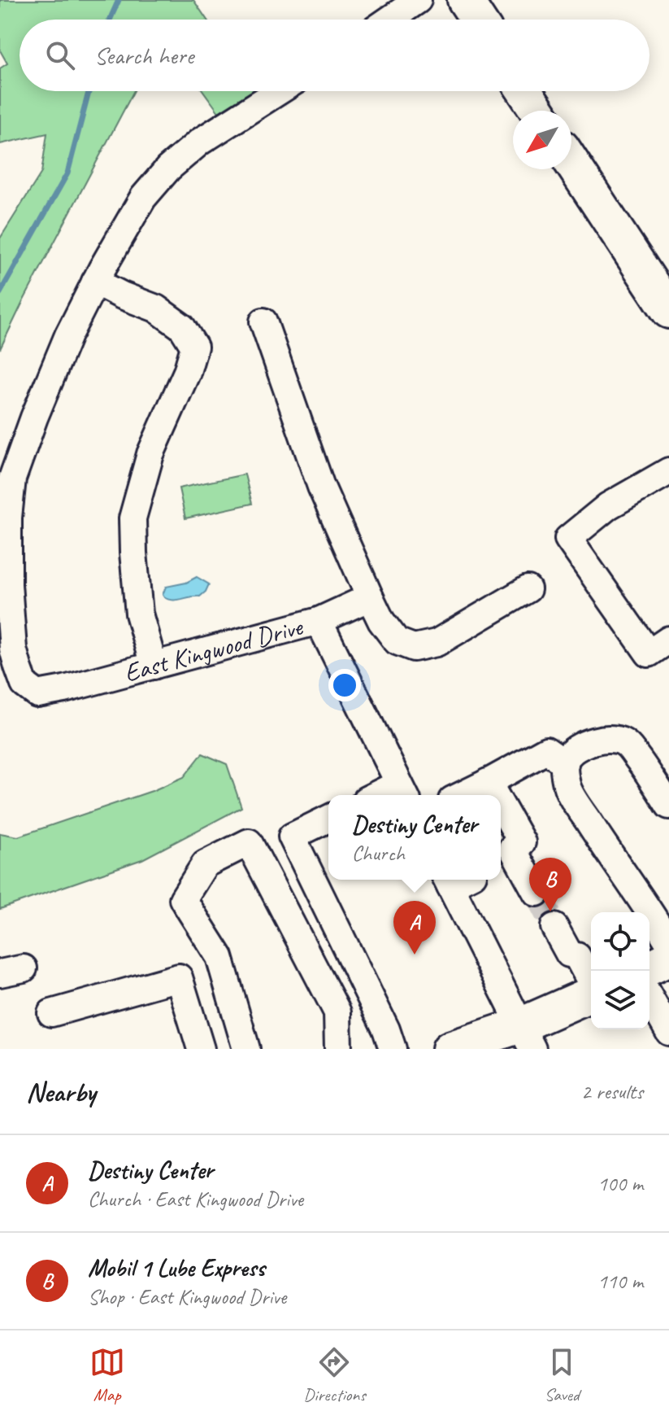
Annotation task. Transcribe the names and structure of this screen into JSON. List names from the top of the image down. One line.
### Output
{"streets":{"street":["East Kingwood Drive"]},"north":"bottom left","page":{"search":"Search here","popup":["Destiny Center","Church"],"pins":["B","A"],"heading":["Nearby","2 results"],"list":[{"mark":"A","name":"Destiny Center","note":"Church · East Kingwood Drive","value":"100 m"},{"mark":"B","name":"Mobil 1 Lube Express","note":"Shop · East Kingwood Drive","value":"110 m"}],"nav":["Map","Directions","Saved"]}}
